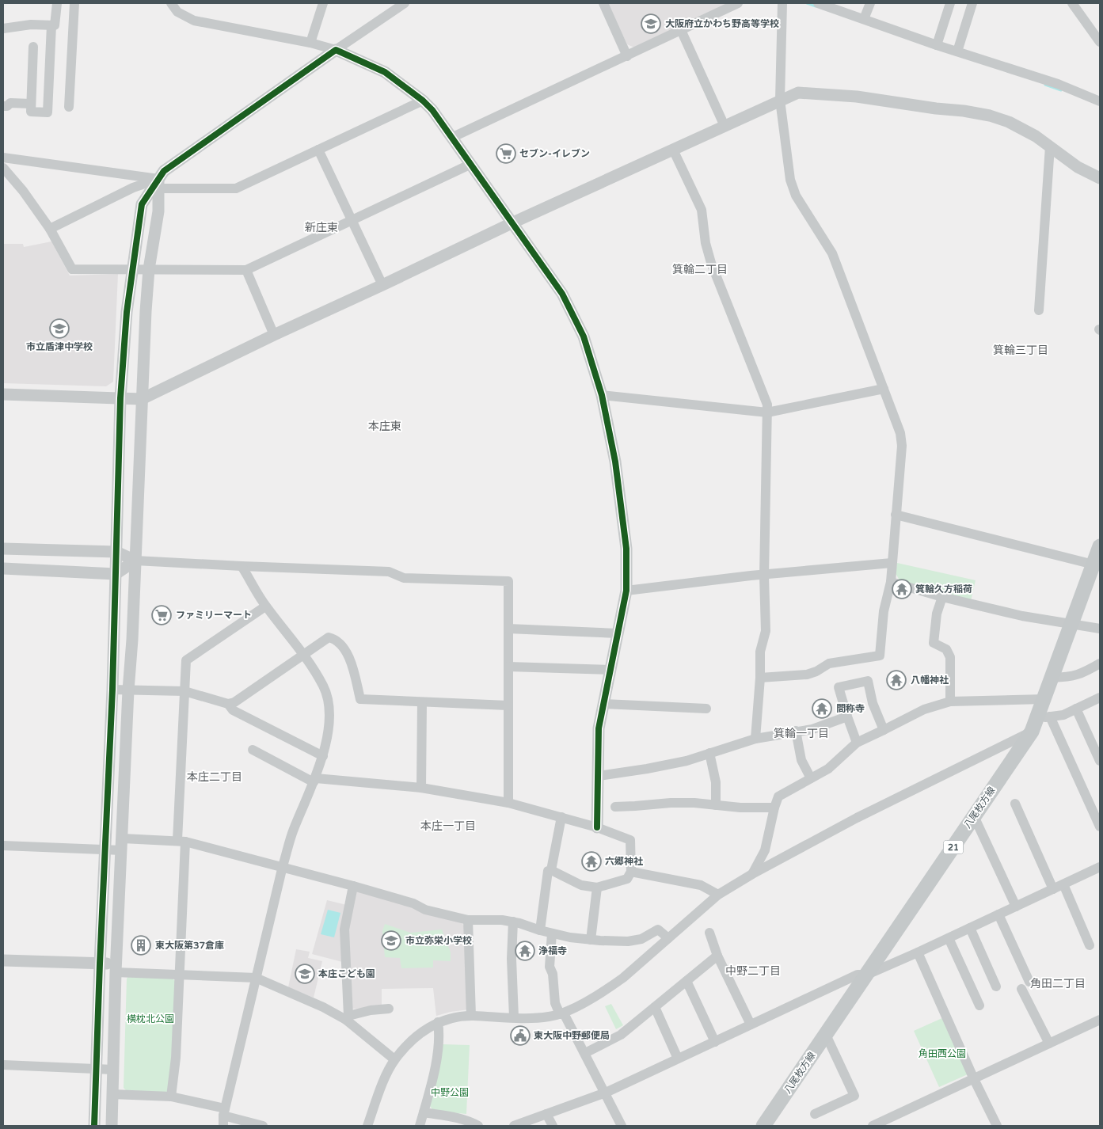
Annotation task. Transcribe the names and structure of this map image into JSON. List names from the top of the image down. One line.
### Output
{"streets":{"main road":["八尾枚方線","21"]},"districts":["新庄東","箕輪二丁目","箕輪三丁目","本庄東","箕輪一丁目","本庄二丁目","本庄一丁目","中野二丁目","角田二丁目"],"parks":["横枕北公園","角田西公園","中野公園"],"places":{"school or university":["大阪府立かわち野高等学校","市立盾津中学校","市立弥栄小学校","本庄こども園"],"supermarket":["セブン-イレブン","ファミリーマート"],"temple":["箕輪久方稲荷","八幡神社","間称寺","六郷神社","浄福寺"],"building":["東大阪第37倉庫"],"public building":["東大阪中野郵便局"]}}
